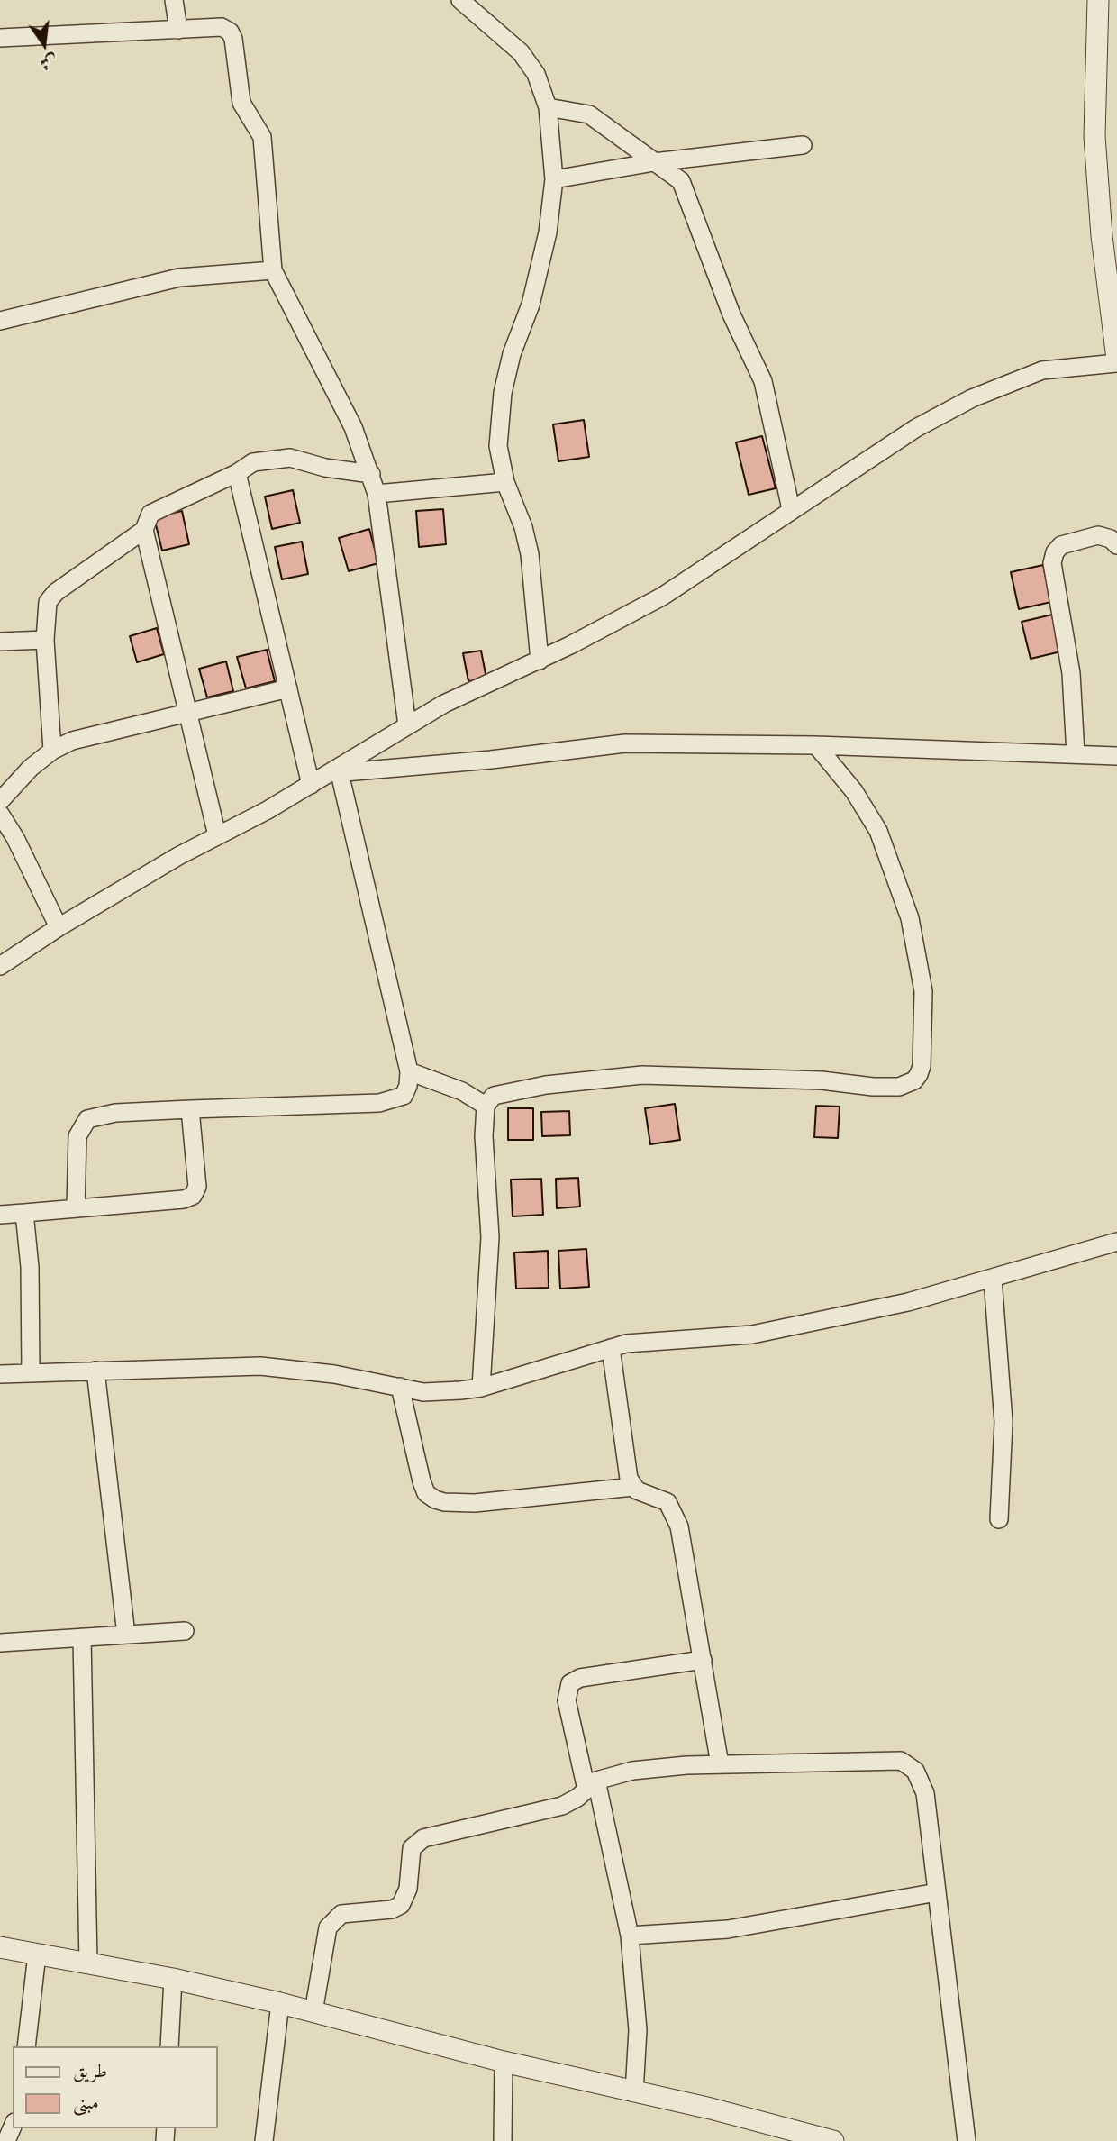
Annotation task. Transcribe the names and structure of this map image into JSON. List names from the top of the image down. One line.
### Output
{"legend":["طريق","مبنى"],"north":"bottom"}
